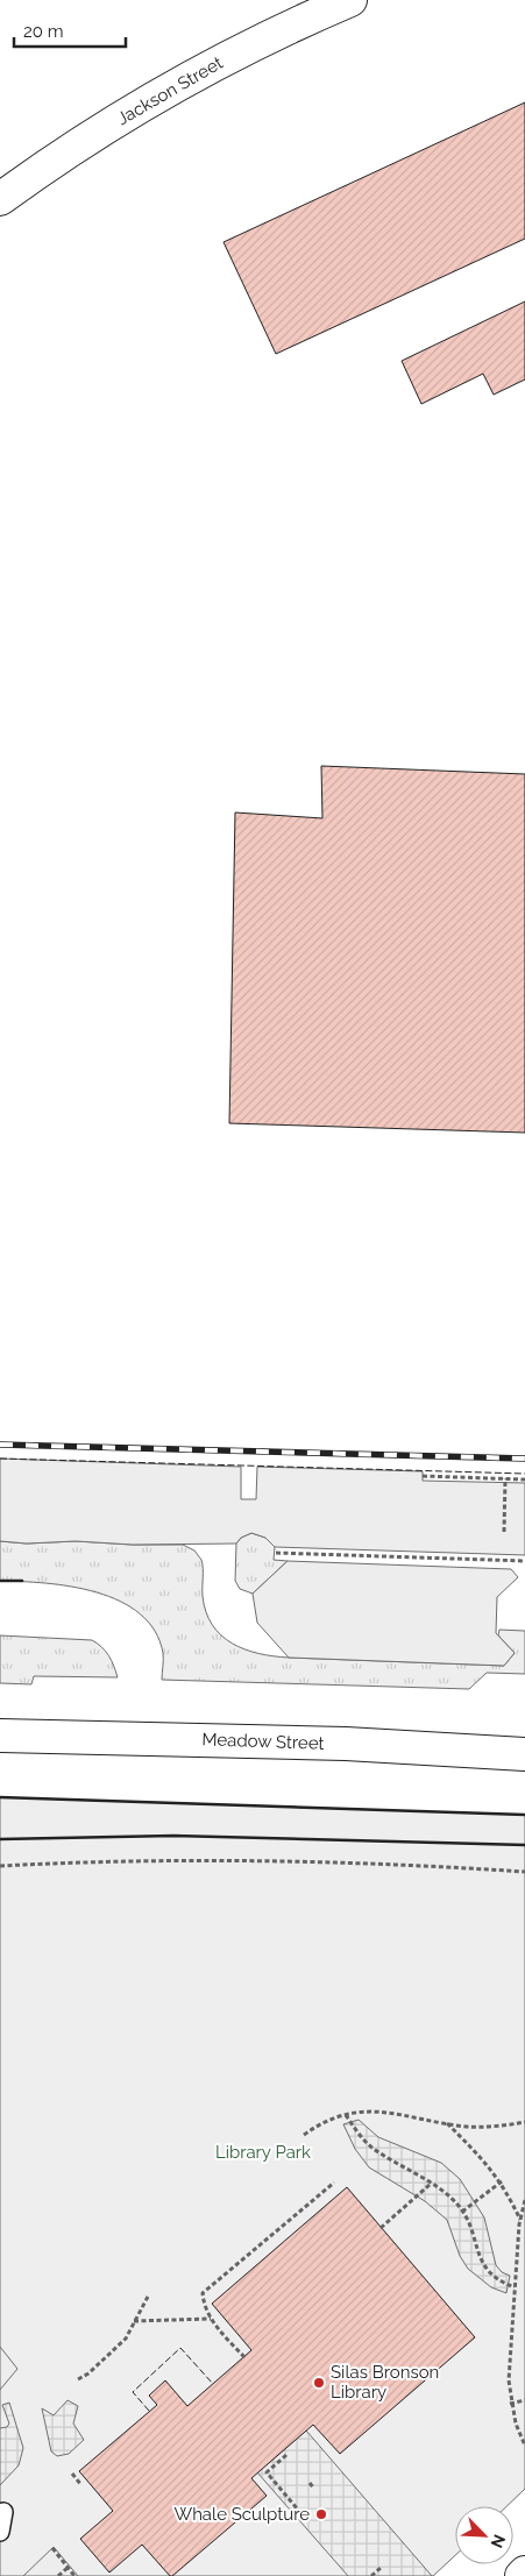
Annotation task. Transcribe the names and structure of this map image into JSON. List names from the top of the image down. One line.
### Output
{"streets":{"main road":["Jackson Street","Meadow Street"]},"parks":["Library Park"],"places":["Silas Bronson Library","Whale Sculpture"],"scale_bar":"20 m","north":"bottom right"}
